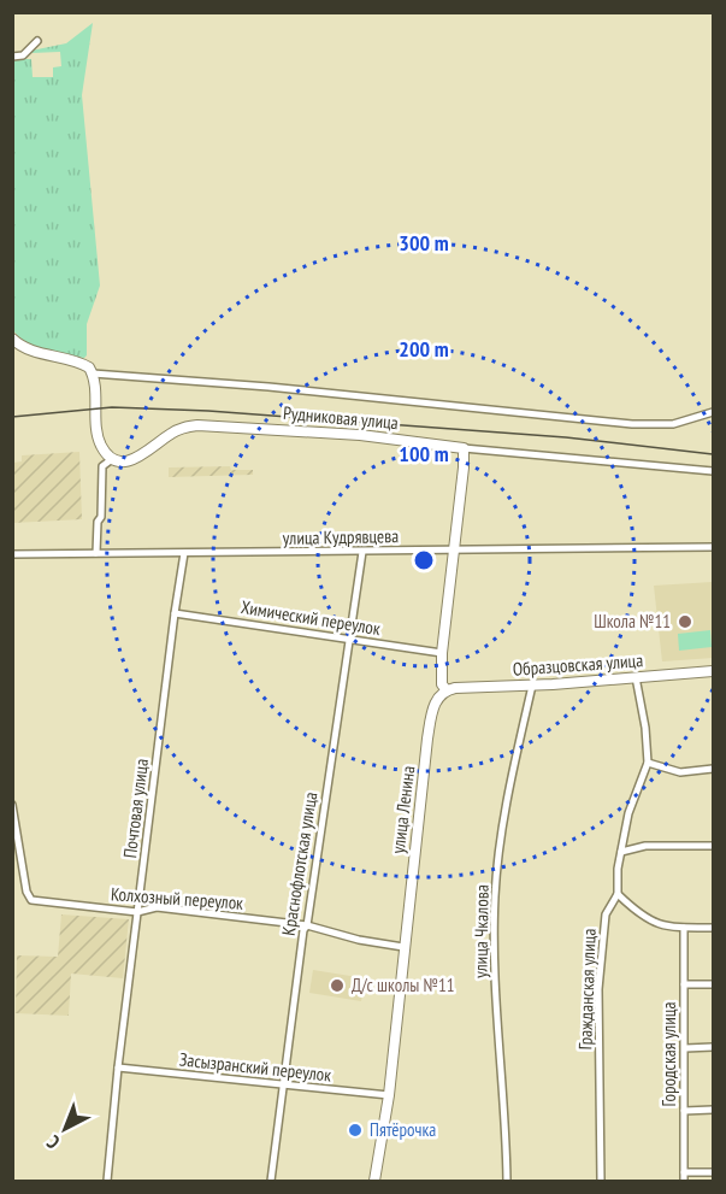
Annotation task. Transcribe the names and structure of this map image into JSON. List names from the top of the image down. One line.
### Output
{"streets":{"street":["Рудниковая улица","улица Кудрявцева","Химический переулок","Образцовская улица","Почтовая улица","улица Ленина","Краснофлотская улица","Колхозный переулок","улица Чкалова","Гражданская улица","Городская улица","Засызранский переулок"]},"crossings":[["улица Кудрявцева","Почтовая улица"],["улица Кудрявцева","Краснофлотская улица"],["Химический переулок","Почтовая улица"],["Химический переулок","Краснофлотская улица"],["Образцовская улица","улица Ленина"],["Образцовская улица","улица Чкалова"],["Образцовская улица","Гражданская улица"],["Почтовая улица","Колхозный переулок"],["Почтовая улица","Засызранский переулок"],["улица Ленина","Колхозный переулок"],["улица Ленина","Засызранский переулок"],["Краснофлотская улица","Колхозный переулок"],["Краснофлотская улица","Засызранский переулок"]],"places":["Школа №11","Д/с школы №11","Пятёрочка"],"north":"bottom left","rings":["300 m","200 m","100 m"]}
